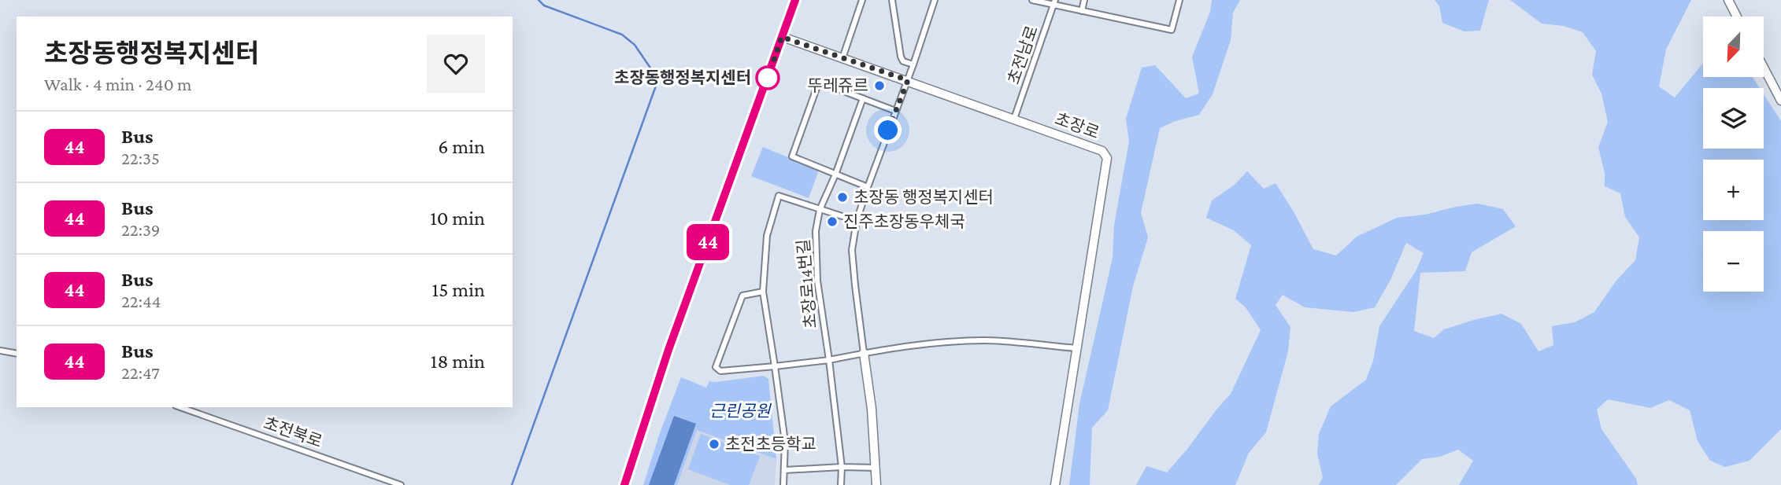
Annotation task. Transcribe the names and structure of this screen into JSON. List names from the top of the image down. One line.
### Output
{"streets":{"street":["초전남로","초장로","초장로14번길","초전북로"]},"crossings":[["초전남로","초장로"]],"parks":["근린공원"],"places":["초장동행정복지센터","뚜레쥬르","초장동 행정복지센터","진주초장동우체국","초전초등학교"],"lines":["bus line 44"],"north":"bottom left","page":{"on_map":"44","map_buttons":["+","−"],"heading":["초장동행정복지센터","Walk · 4 min · 240 m"],"list":[{"mark":"44","name":"Bus","note":"22:35","value":"6 min"},{"mark":"44","name":"Bus","note":"22:39","value":"10 min"},{"mark":"44","name":"Bus","note":"22:44","value":"15 min"},{"mark":"44","name":"Bus","note":"22:47","value":"18 min"}]}}
